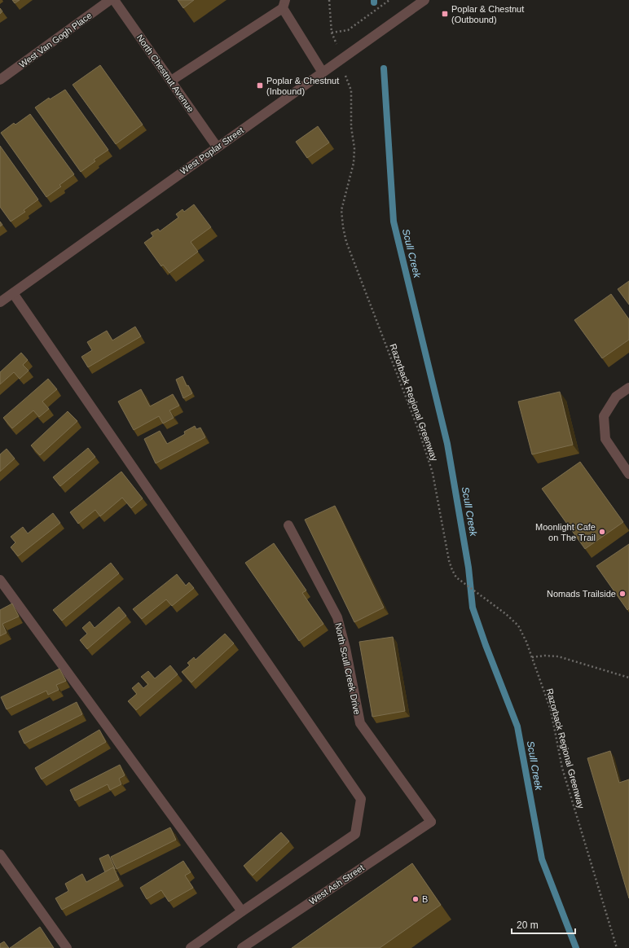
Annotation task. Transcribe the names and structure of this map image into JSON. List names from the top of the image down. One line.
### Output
{"streets":{"street":["West Van Gogh Place","North Chestnut Avenue","West Poplar Street","North Scull Creek Drive","West Ash Street"],"path":["Razorback Regional Greenway"]},"crossings":[["North Chestnut Avenue","West Poplar Street"],["West Poplar Street","Razorback Regional Greenway"],["North Scull Creek Drive","West Ash Street"]],"water":["Scull Creek"],"places":{"transit":["Poplar & Chestnut (Outbound)","Poplar & Chestnut (Inbound)"],"other":["Moonlight Cafe on The Trail","Nomads Trailside","B"]},"scale_bar":"20 m"}
